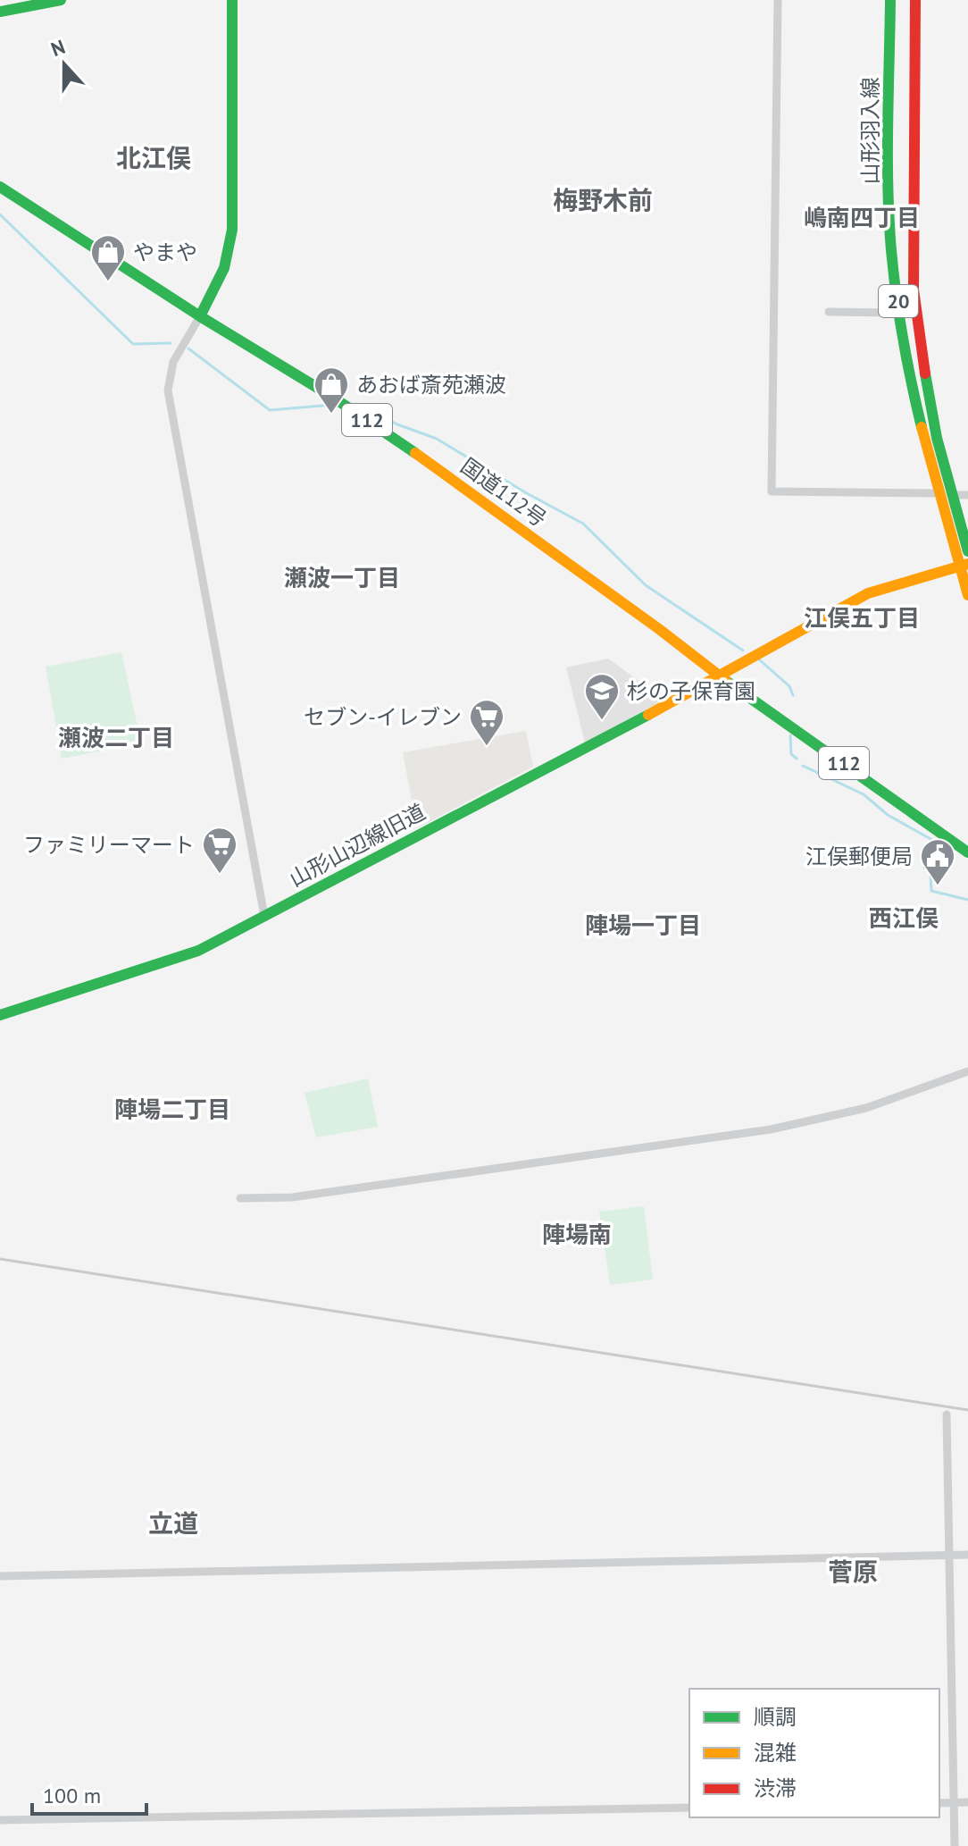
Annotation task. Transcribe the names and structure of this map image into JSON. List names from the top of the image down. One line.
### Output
{"streets":{"main road":["山形羽入線","20","112","国道112号","山形山辺線旧道"]},"crossings":[["山形羽入線","山形山辺線旧道"],["国道112号","山形山辺線旧道"]],"districts":["北江俣","梅野木前","嶋南四丁目","瀬波一丁目","江俣五丁目","瀬波二丁目","西江俣","陣場一丁目","陣場二丁目","陣場南","立道","菅原"],"places":{"shop":["やまや","あおば斎苑瀬波"],"school or university":["杉の子保育園"],"supermarket":["セブン-イレブン","ファミリーマート"],"public building":["江俣郵便局"]},"legend":["順調","混雑","渋滞"],"scale_bar":"100 m","north":"top"}
